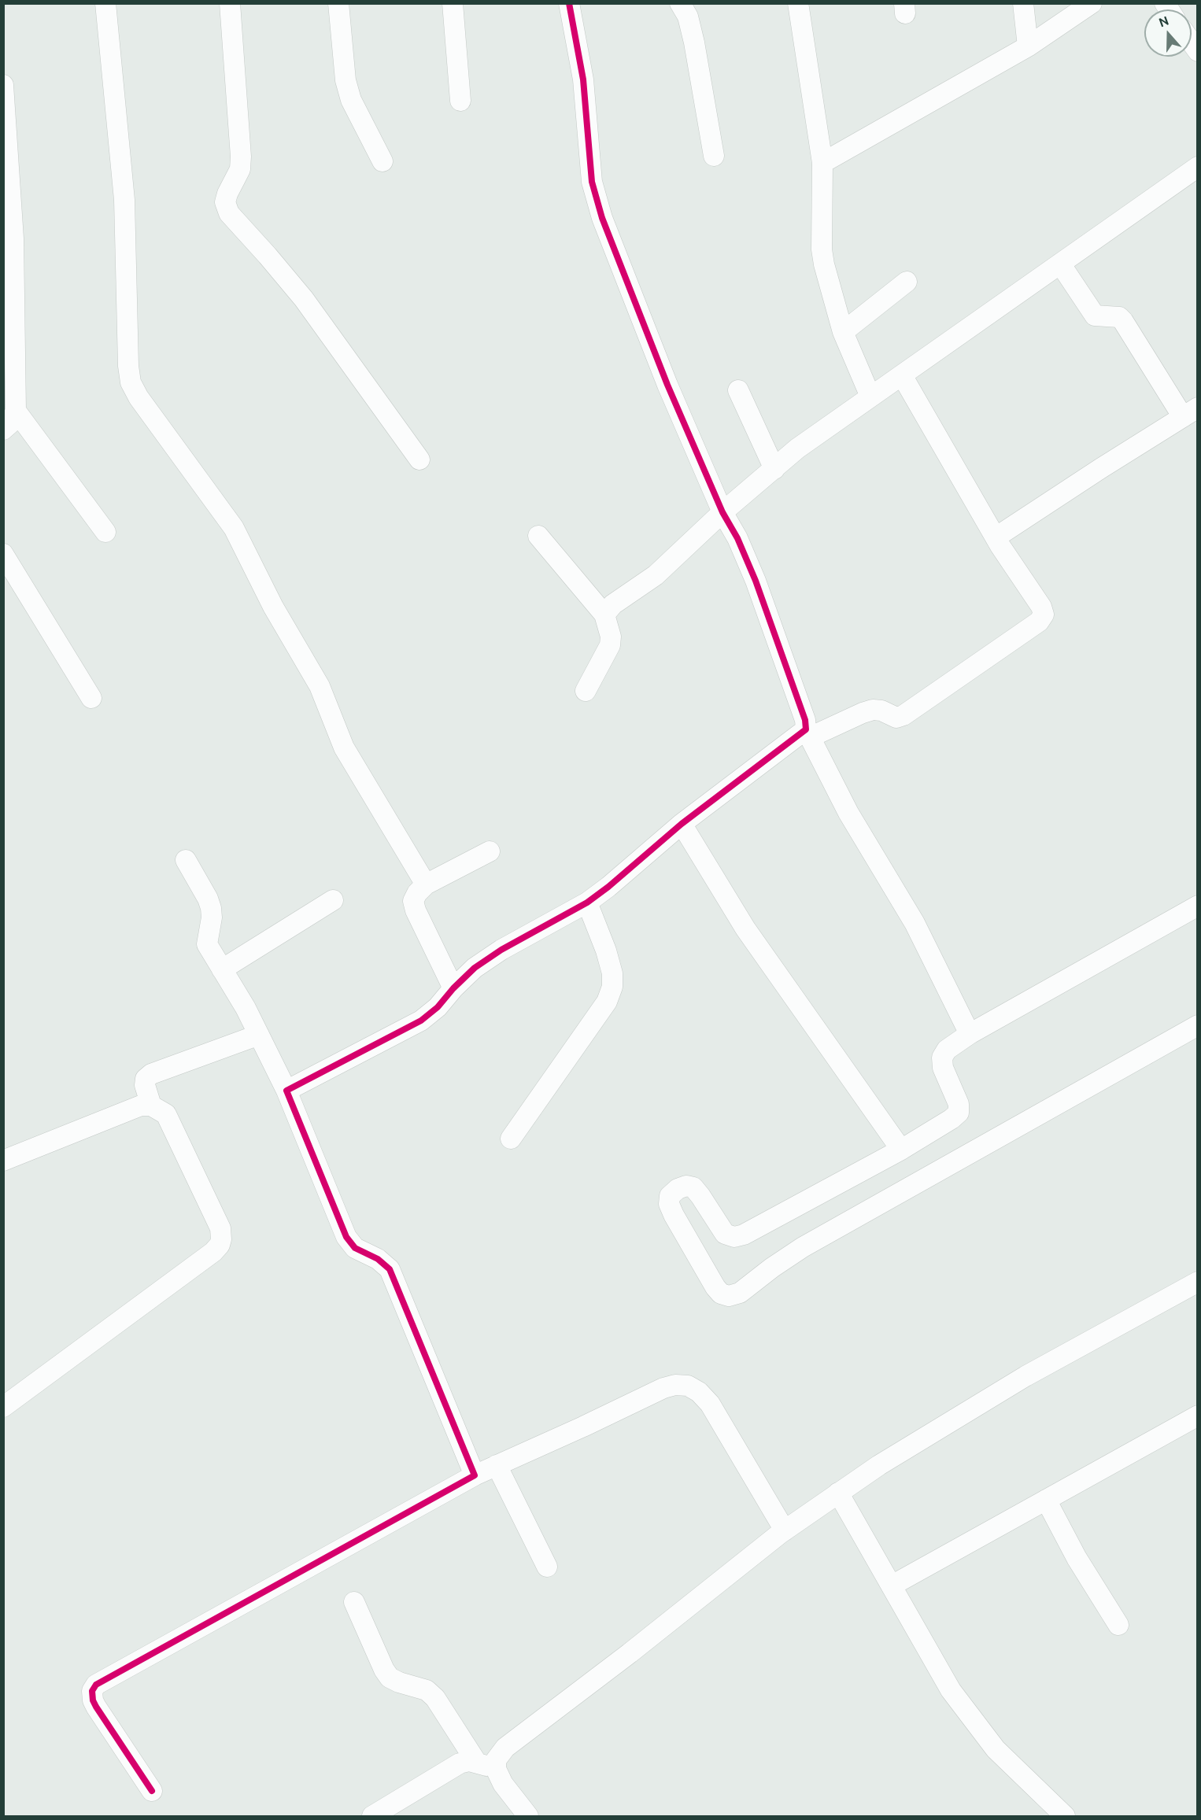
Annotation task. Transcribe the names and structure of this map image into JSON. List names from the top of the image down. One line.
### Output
{"north":"top"}
